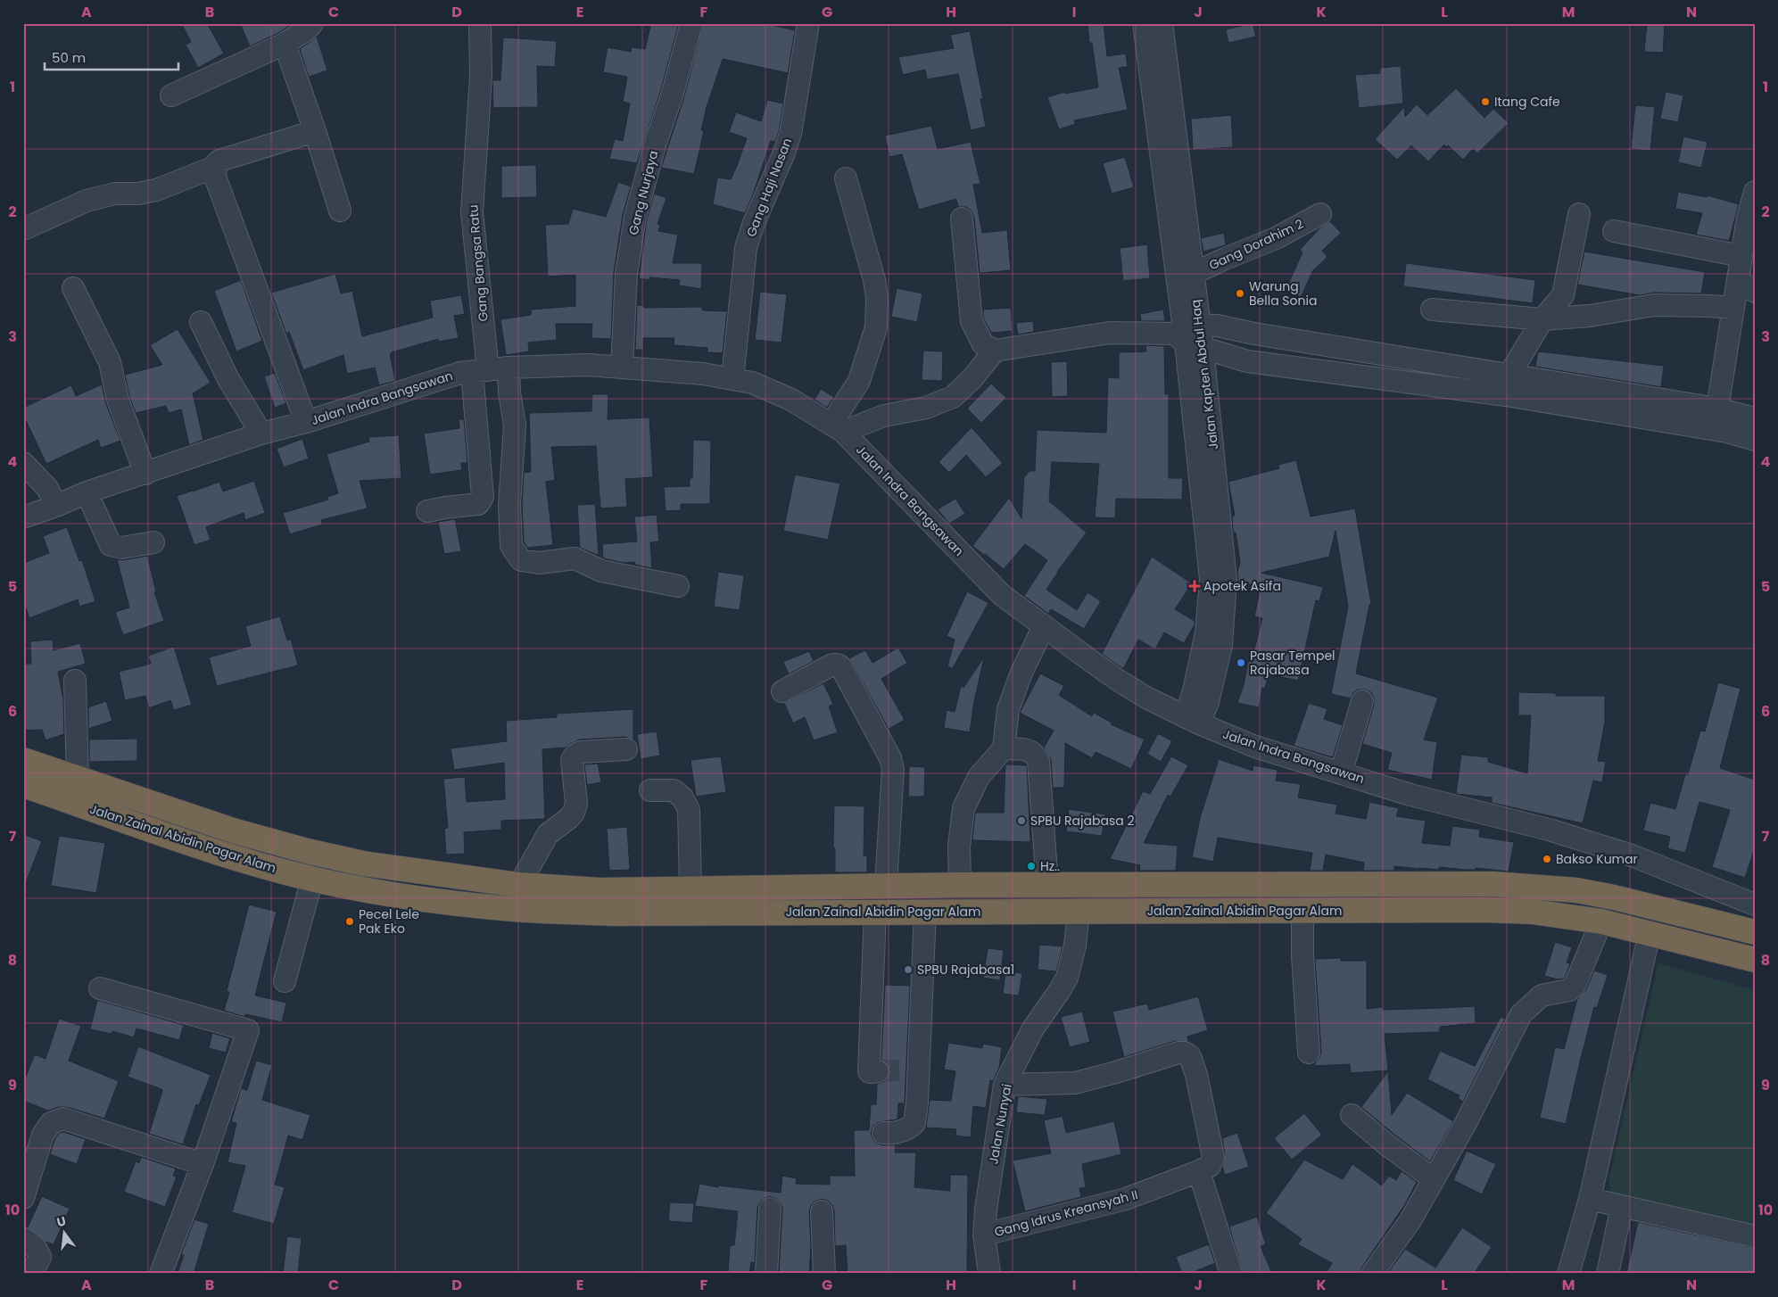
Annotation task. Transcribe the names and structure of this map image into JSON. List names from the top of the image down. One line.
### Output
{"streets":{"highway":["Jalan Zainal Abidin Pagar Alam"],"street":["Gang Haji Nasan","Gang Nurjaya","Gang Dorahim 2","Gang Bangsa Ratu","Jalan Kapten Abdul Haq","Jalan Indra Bangsawan","Jalan Nunyai","Gang Idrus Kreansyah II"]},"crossings":[["Gang Haji Nasan","Jalan Indra Bangsawan"],["Gang Nurjaya","Jalan Indra Bangsawan"],["Gang Dorahim 2","Jalan Kapten Abdul Haq"],["Gang Bangsa Ratu","Jalan Indra Bangsawan"],["Jalan Kapten Abdul Haq","Jalan Indra Bangsawan"],["Jalan Zainal Abidin Pagar Alam","Jalan Nunyai"],["Jalan Nunyai","Gang Idrus Kreansyah II"]],"places":{"other":["Itang Cafe","Warung Bella Sonia","Pasar Tempel Rajabasa","SPBU Rajabasa 2","Bakso Kumar","Hz..","Pecel Lele Pak Eko","SPBU Rajabasa1"],"health":["Apotek Asifa"]},"scale_bar":"50 m","north":"top","grid":{"columns":["A","B","C","D","E","F","G","H","I","J","K","L","M","N"],"rows":["1","2","3","4","5","6","7","8","9","10"]}}
